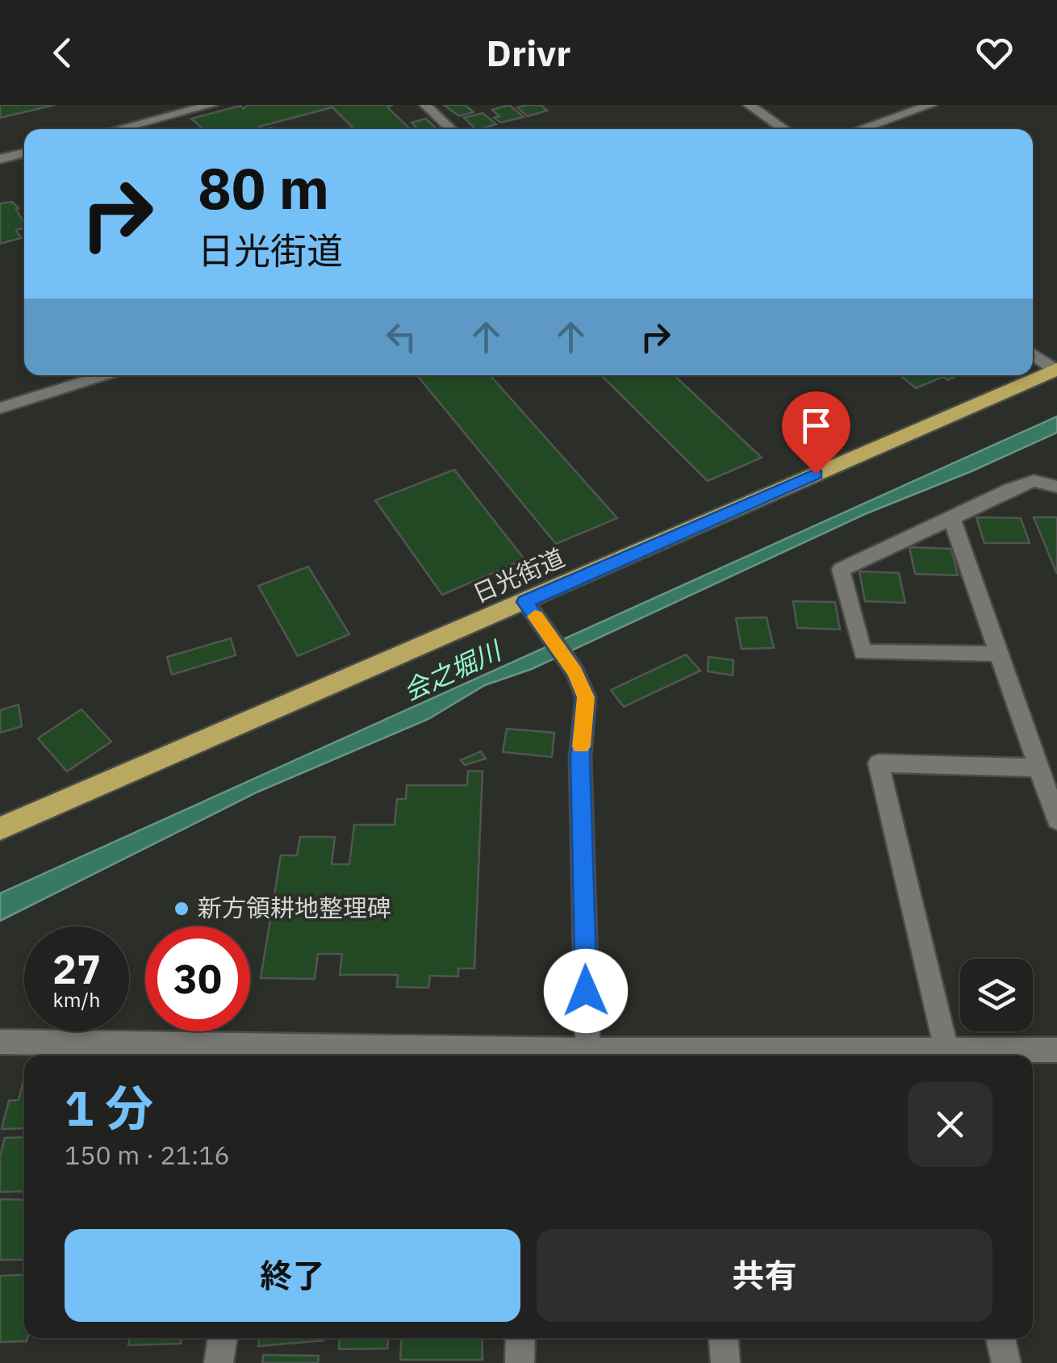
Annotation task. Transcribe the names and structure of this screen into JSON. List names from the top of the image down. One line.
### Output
{"streets":{"highway":["日光街道"]},"water":["会之堀川"],"places":["新方領耕地整理碑"],"page":{"header":"Drivr","turn":["80 m","日光街道"],"speed":"27 km/h","limit":"30","heading":["1 分","150 m · 21:16"],"buttons":["終了","共有"]}}
